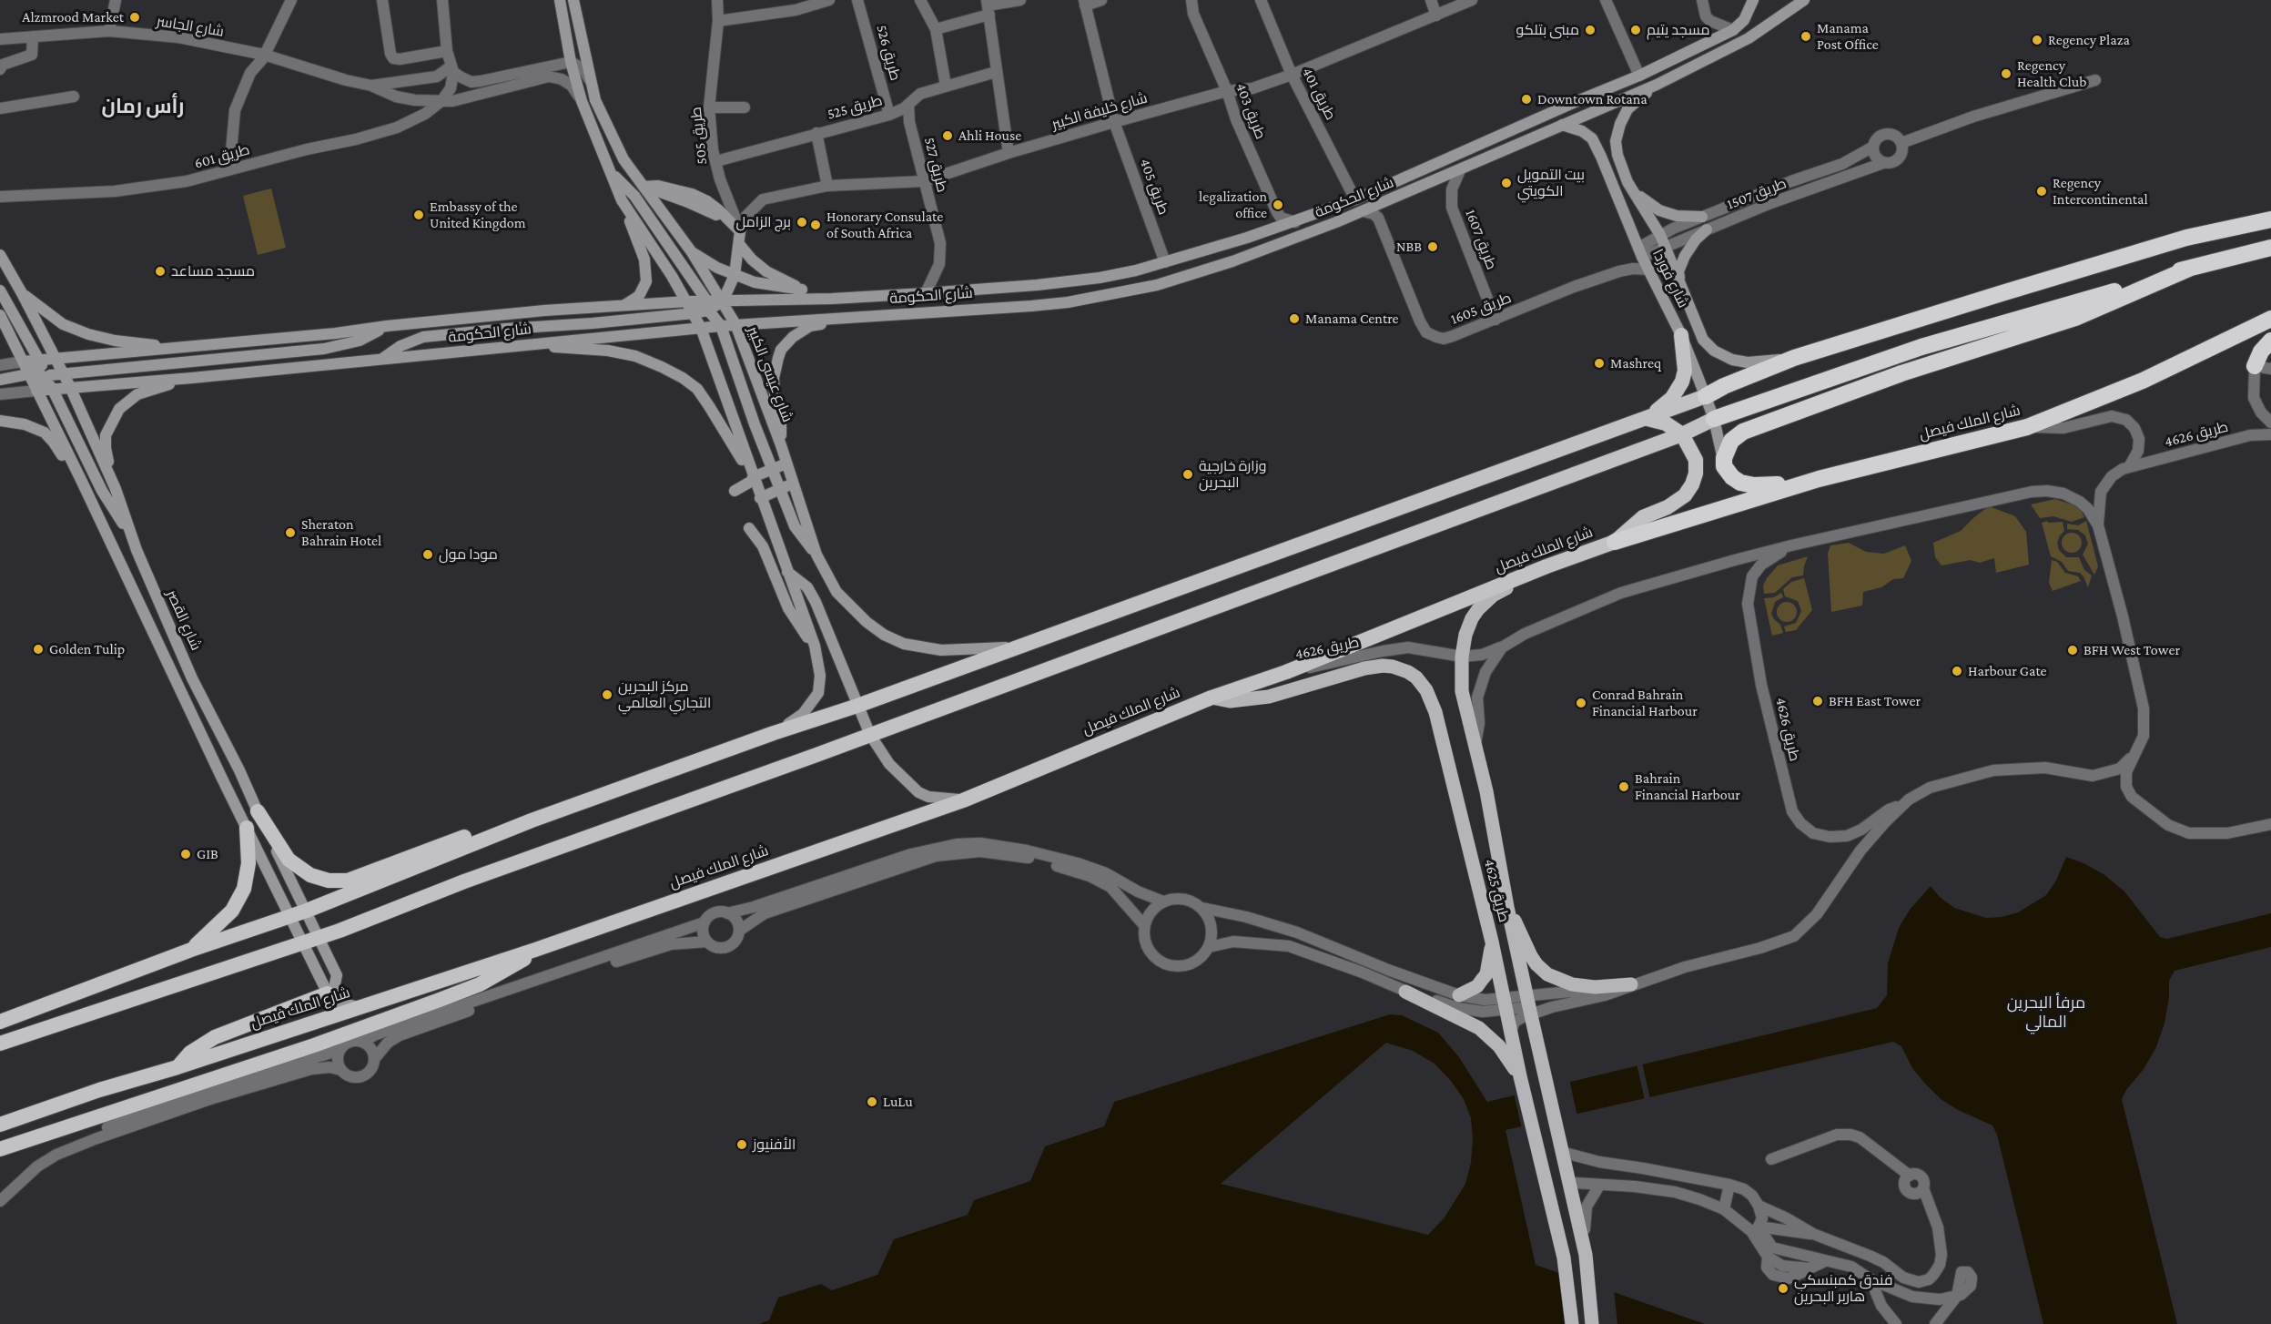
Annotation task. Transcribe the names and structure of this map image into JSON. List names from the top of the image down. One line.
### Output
{"streets":{"highway":["شارع الملك فيصل"],"main road":["شارع الحكومة","شارع فوردا","شارع عيسى الكبير","شارع القصر","طريق 4625"],"street":["شارع الجاسر","طريق 526","طريق 401","طريق 525","شارع خليفة الكبير","طريق 403","طريق 505","طريق 601","طريق 527","طريق 405","طريق 1507","طريق 1607","طريق 1605","طريق 4626"]},"crossings":[["طريق 526","طريق 525"],["طريق 401","شارع خليفة الكبير"],["طريق 401","شارع الحكومة"],["طريق 525","طريق 505"],["طريق 525","طريق 527"],["شارع خليفة الكبير","طريق 403"],["شارع خليفة الكبير","طريق 505"],["شارع خليفة الكبير","طريق 527"],["شارع خليفة الكبير","طريق 405"],["طريق 403","شارع الحكومة"],["طريق 527","شارع الحكومة"],["طريق 405","شارع الحكومة"],["طريق 1507","شارع فوردا"],["شارع الحكومة","طريق 1607"],["شارع الحكومة","شارع فوردا"],["شارع الحكومة","طريق 1605"],["شارع الحكومة","شارع عيسى الكبير"],["شارع الحكومة","شارع القصر"],["طريق 1607","طريق 1605"],["شارع فوردا","طريق 1605"],["شارع الملك فيصل","طريق 4626"],["شارع الملك فيصل","طريق 4625"],["طريق 4626","طريق 4625"]],"districts":["رأس رمان","مرفأ البحرين المالي"],"places":["Alzmrood Market","مبنى بتلكو","مسجد يتيم","Manama Post Office","Regency Plaza","Regency Health Club","Downtown Rotana","Ahli House","بيت التمويل الكويتي","Regency Intercontinental","legalization office","Embassy of the United Kingdom","برج الزامل","Honorary Consulate of South Africa","NBB","مسجد مساعد","Manama Centre","Mashreq","وزارة خارجية البحرين","Sheraton Bahrain Hotel","مودا مول","Golden Tulip","BFH West Tower","Harbour Gate","مركز البحرين التجاري العالمي","BFH East Tower","Conrad Bahrain Financial Harbour","Bahrain Financial Harbour","GIB","LuLu","الأفنيوز","فندق كمبنسكي هاربر البحرين"]}
